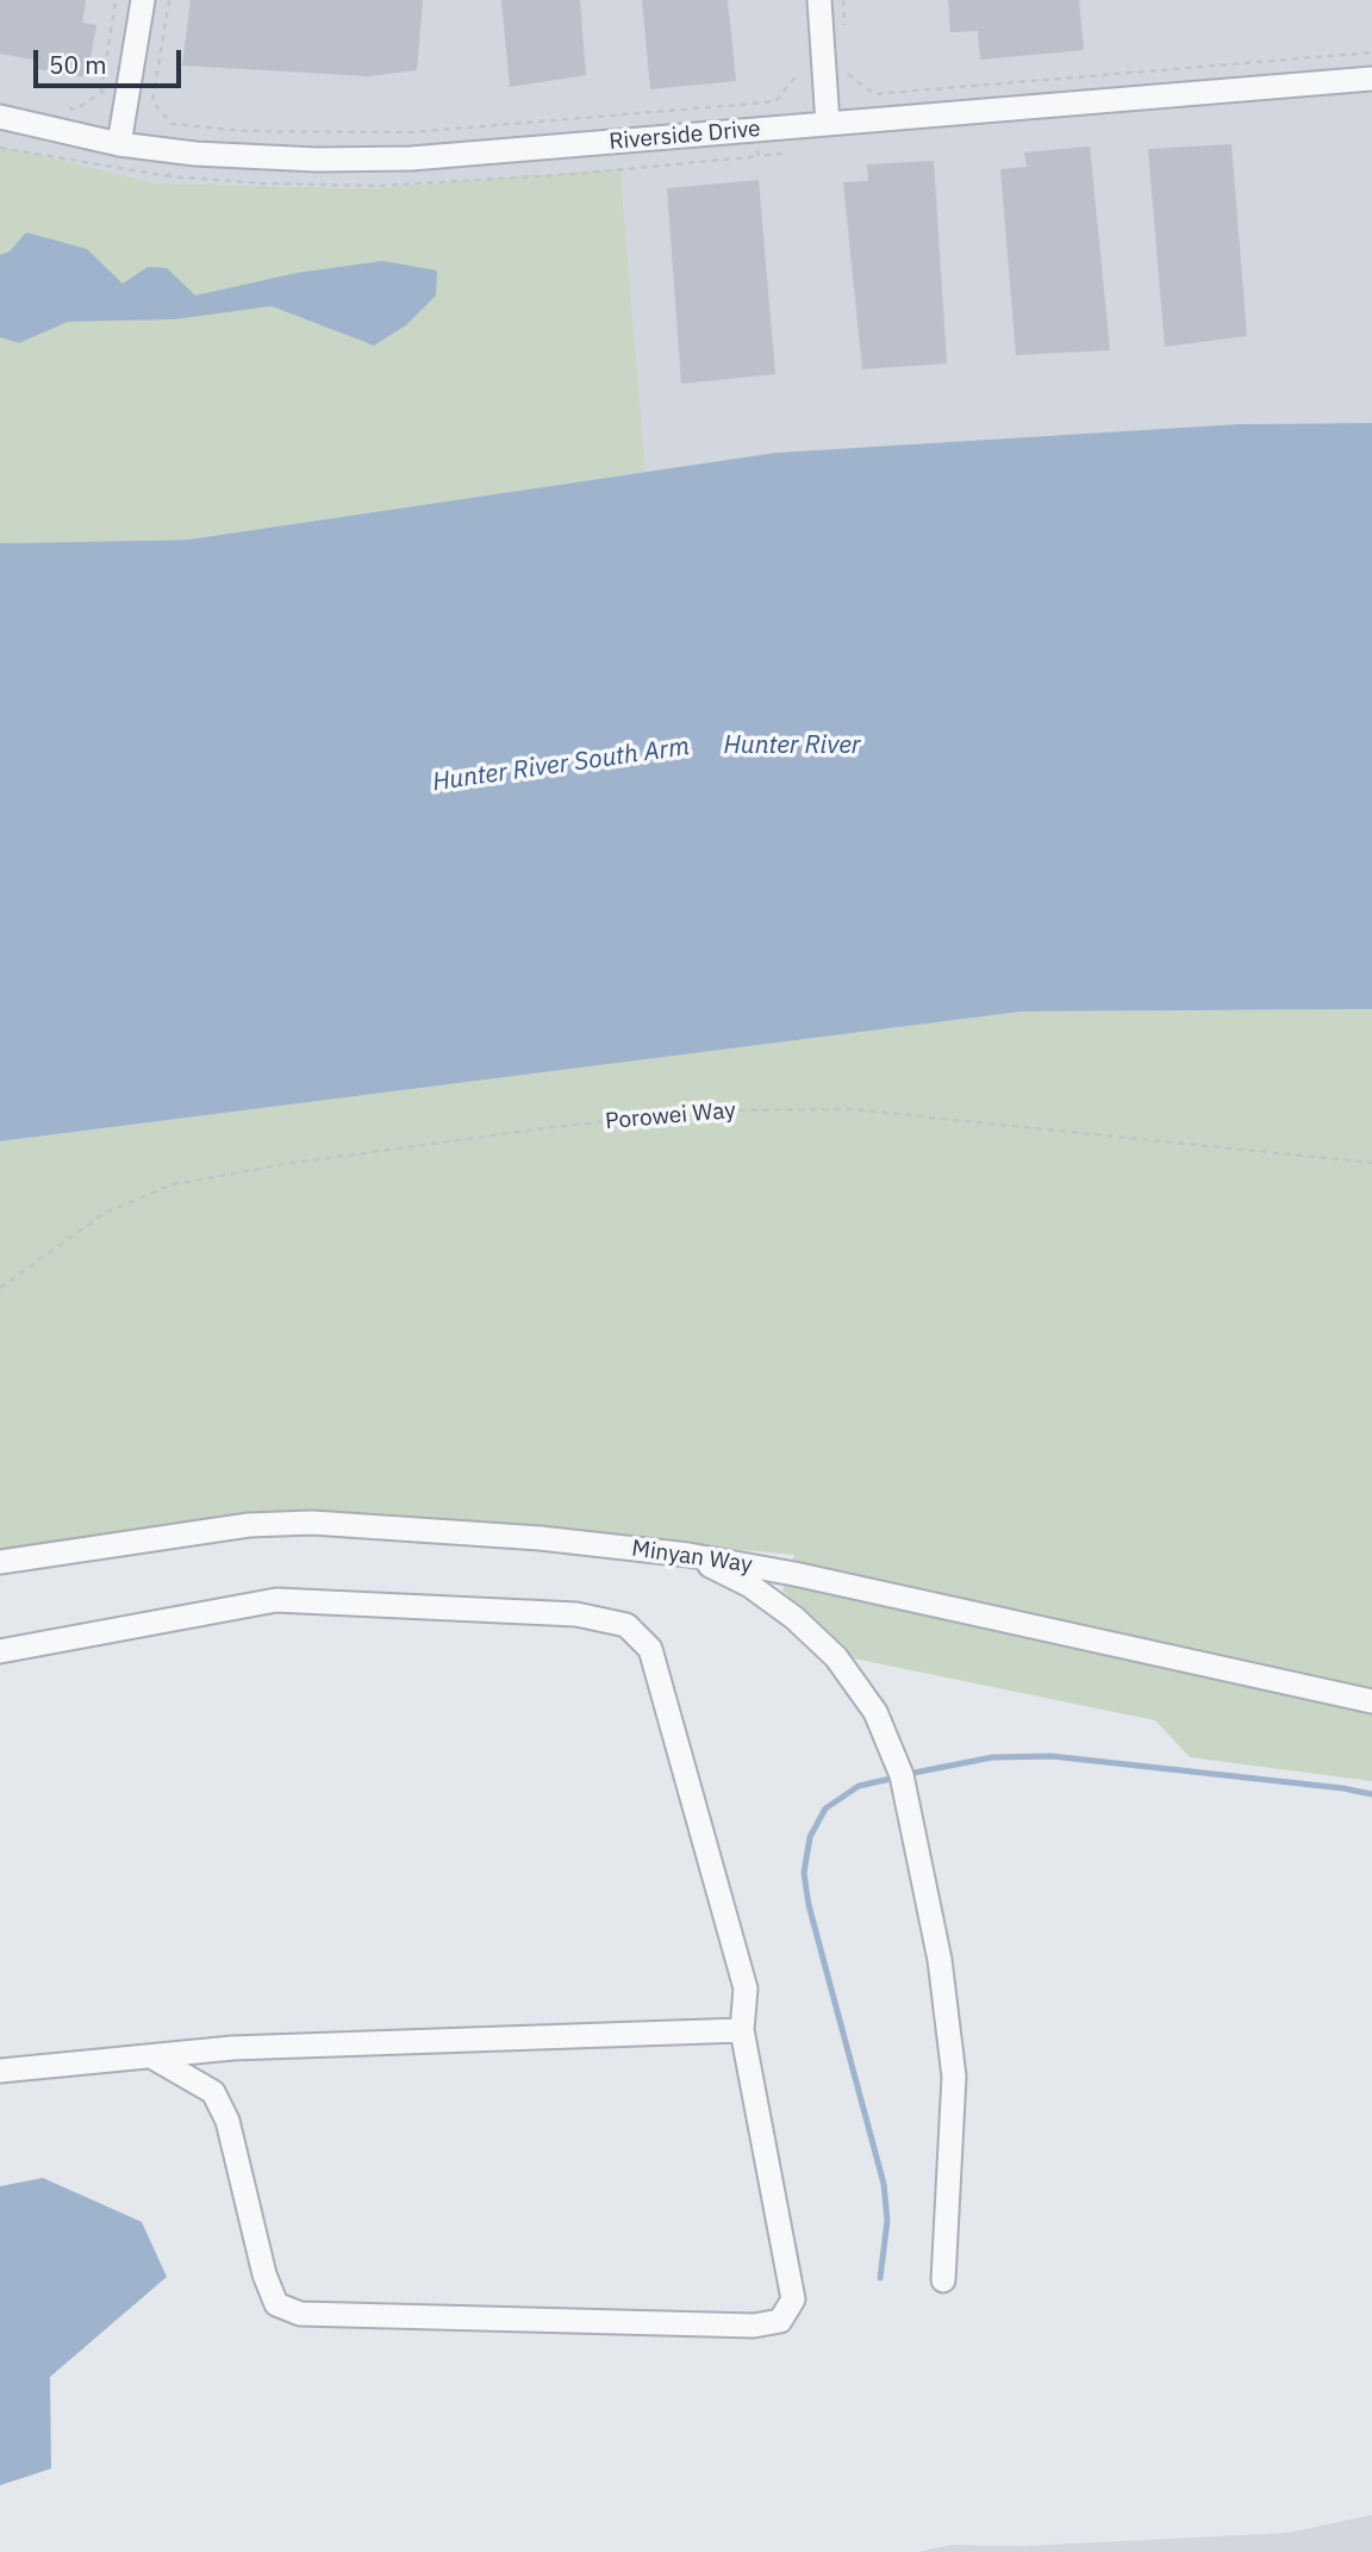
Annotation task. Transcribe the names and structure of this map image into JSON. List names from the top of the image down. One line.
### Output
{"streets":{"street":["Riverside Drive","Minyan Way"],"path":["Porowei Way"]},"water":["Hunter River","Hunter River South Arm"],"scale_bar":"50 m"}
